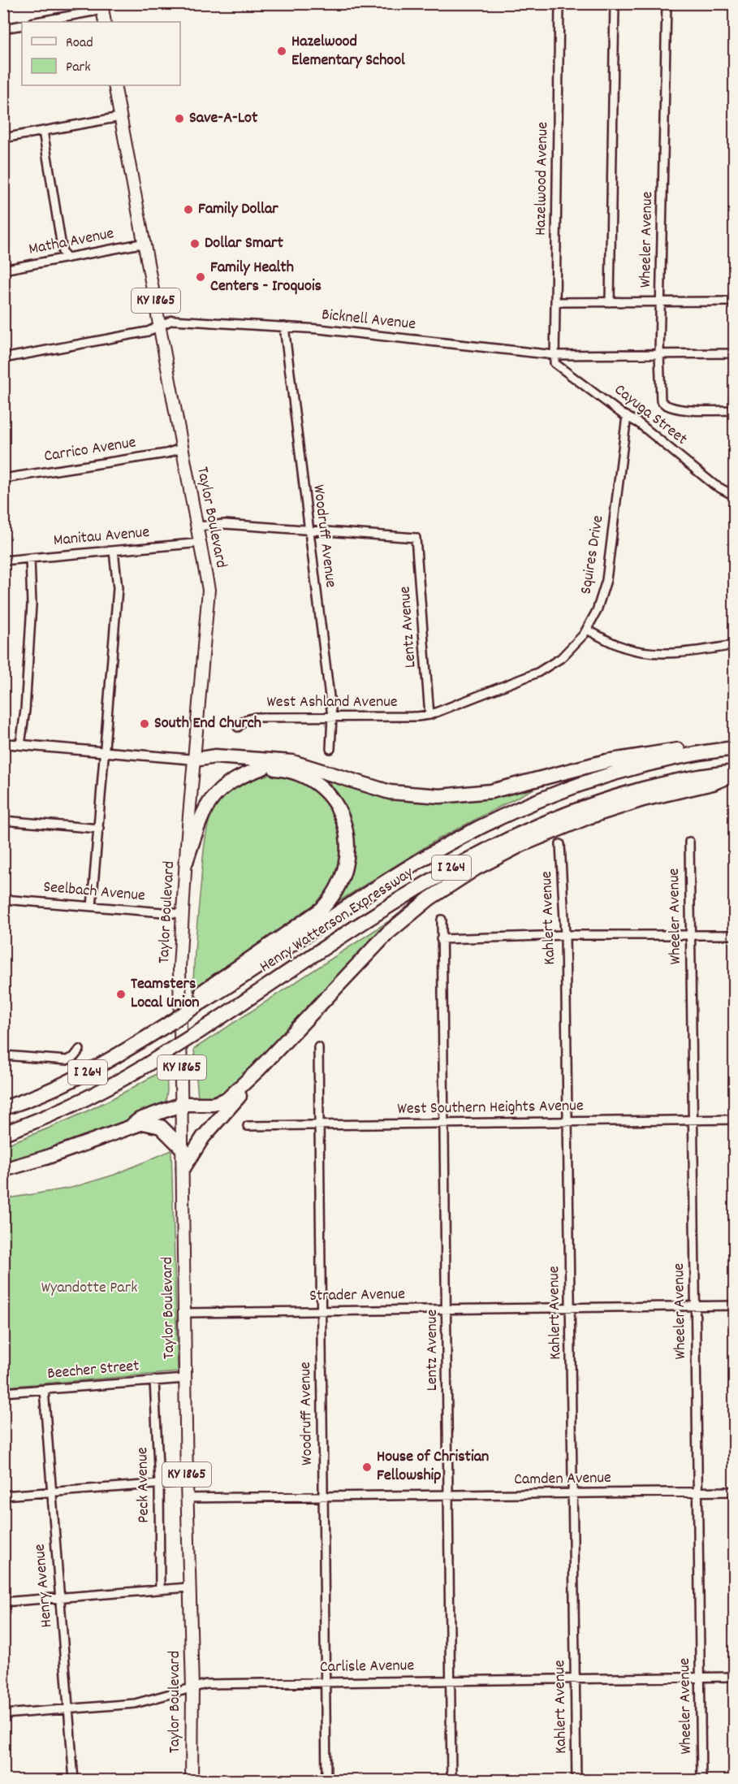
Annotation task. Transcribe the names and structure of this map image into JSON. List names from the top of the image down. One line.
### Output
{"streets":{"highway":["I 264","Henry Watterson Expressway"],"main road":["KY 1865","Taylor Boulevard"],"street":["Hazelwood Avenue","Wheeler Avenue","Matha Avenue","Bicknell Avenue","Cayuga Street","Carrico Avenue","Woodruff Avenue","Manitau Avenue","Squires Drive","Lentz Avenue","West Ashland Avenue","Seelbach Avenue","Kahlert Avenue","West Southern Heights Avenue","Strader Avenue","Beecher Street","Camden Avenue","Peck Avenue","Henry Avenue","Carlisle Avenue"]},"crossings":[["Hazelwood Avenue","Bicknell Avenue"],["Hazelwood Avenue","Cayuga Street"],["Wheeler Avenue","Bicknell Avenue"],["Wheeler Avenue","West Southern Heights Avenue"],["Wheeler Avenue","Strader Avenue"],["Wheeler Avenue","Camden Avenue"],["Wheeler Avenue","Carlisle Avenue"],["Matha Avenue","Taylor Boulevard"],["Bicknell Avenue","Cayuga Street"],["Bicknell Avenue","Taylor Boulevard"],["Bicknell Avenue","Woodruff Avenue"],["Cayuga Street","Squires Drive"],["Carrico Avenue","Taylor Boulevard"],["Taylor Boulevard","Manitau Avenue"],["Taylor Boulevard","Seelbach Avenue"],["Taylor Boulevard","Strader Avenue"],["Taylor Boulevard","Beecher Street"],["Taylor Boulevard","Camden Avenue"],["Taylor Boulevard","Carlisle Avenue"],["Woodruff Avenue","Lentz Avenue"],["Woodruff Avenue","West Ashland Avenue"],["Woodruff Avenue","West Southern Heights Avenue"],["Woodruff Avenue","Strader Avenue"],["Woodruff Avenue","Camden Avenue"],["Woodruff Avenue","Carlisle Avenue"],["Squires Drive","Lentz Avenue"],["Squires Drive","West Ashland Avenue"],["Lentz Avenue","West Ashland Avenue"],["Lentz Avenue","West Southern Heights Avenue"],["Lentz Avenue","Strader Avenue"],["Lentz Avenue","Camden Avenue"],["Lentz Avenue","Carlisle Avenue"],["Kahlert Avenue","West Southern Heights Avenue"],["Kahlert Avenue","Strader Avenue"],["Kahlert Avenue","Camden Avenue"],["Kahlert Avenue","Carlisle Avenue"],["Beecher Street","Peck Avenue"],["Beecher Street","Henry Avenue"],["Henry Avenue","Carlisle Avenue"]],"parks":["Wyandotte Park"],"places":["Hazelwood Elementary School","Save-A-Lot","Family Dollar","Dollar Smart","Family Health Centers - Iroquois","South End Church","Teamsters Local Union","House of Christian Fellowship"],"legend":["Road","Park"]}
